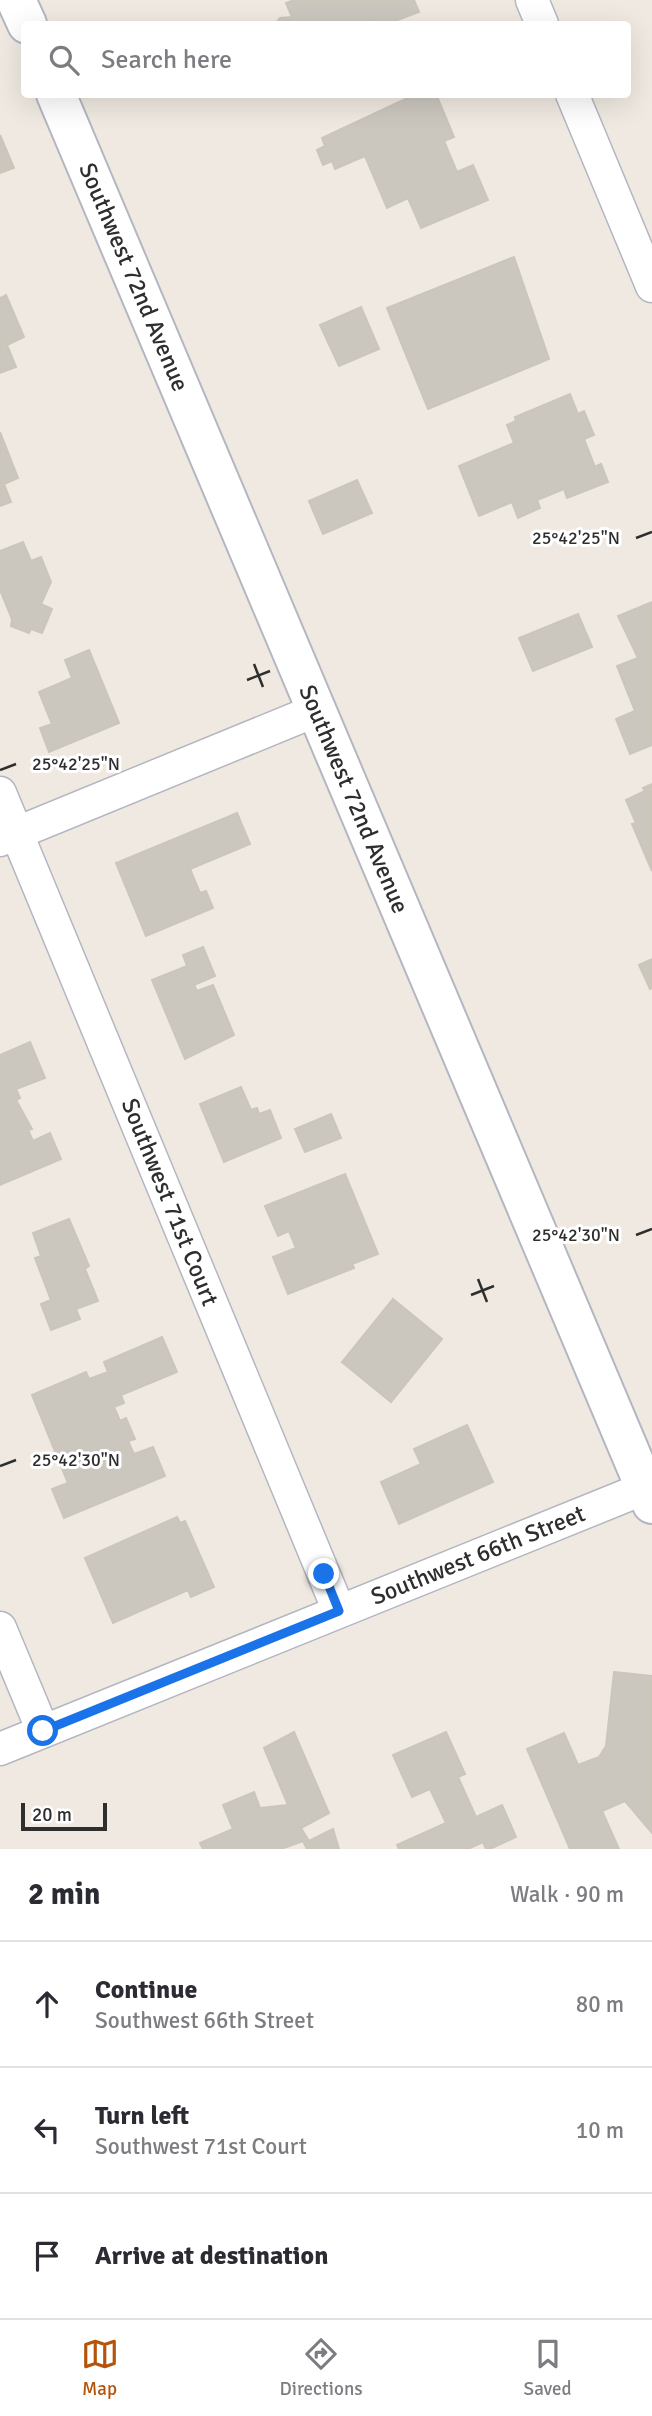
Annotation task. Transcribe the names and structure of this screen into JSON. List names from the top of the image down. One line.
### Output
{"streets":{"street":["Southwest 72nd Avenue","Southwest 71st Court","Southwest 66th Street"]},"crossings":[["Southwest 72nd Avenue","Southwest 66th Street"],["Southwest 71st Court","Southwest 66th Street"]],"scale_bar":"20 m","page":{"search":"Search here","scale":"20 m","heading":["2 min","Walk · 90 m"],"list":[["Continue","Southwest 66th Street","80 m"],["Turn left","Southwest 71st Court","10 m"],"Arrive at destination"],"nav":["Map","Directions","Saved"]},"coordinates":["25°42'25\"N","25°42'30\"N"]}
